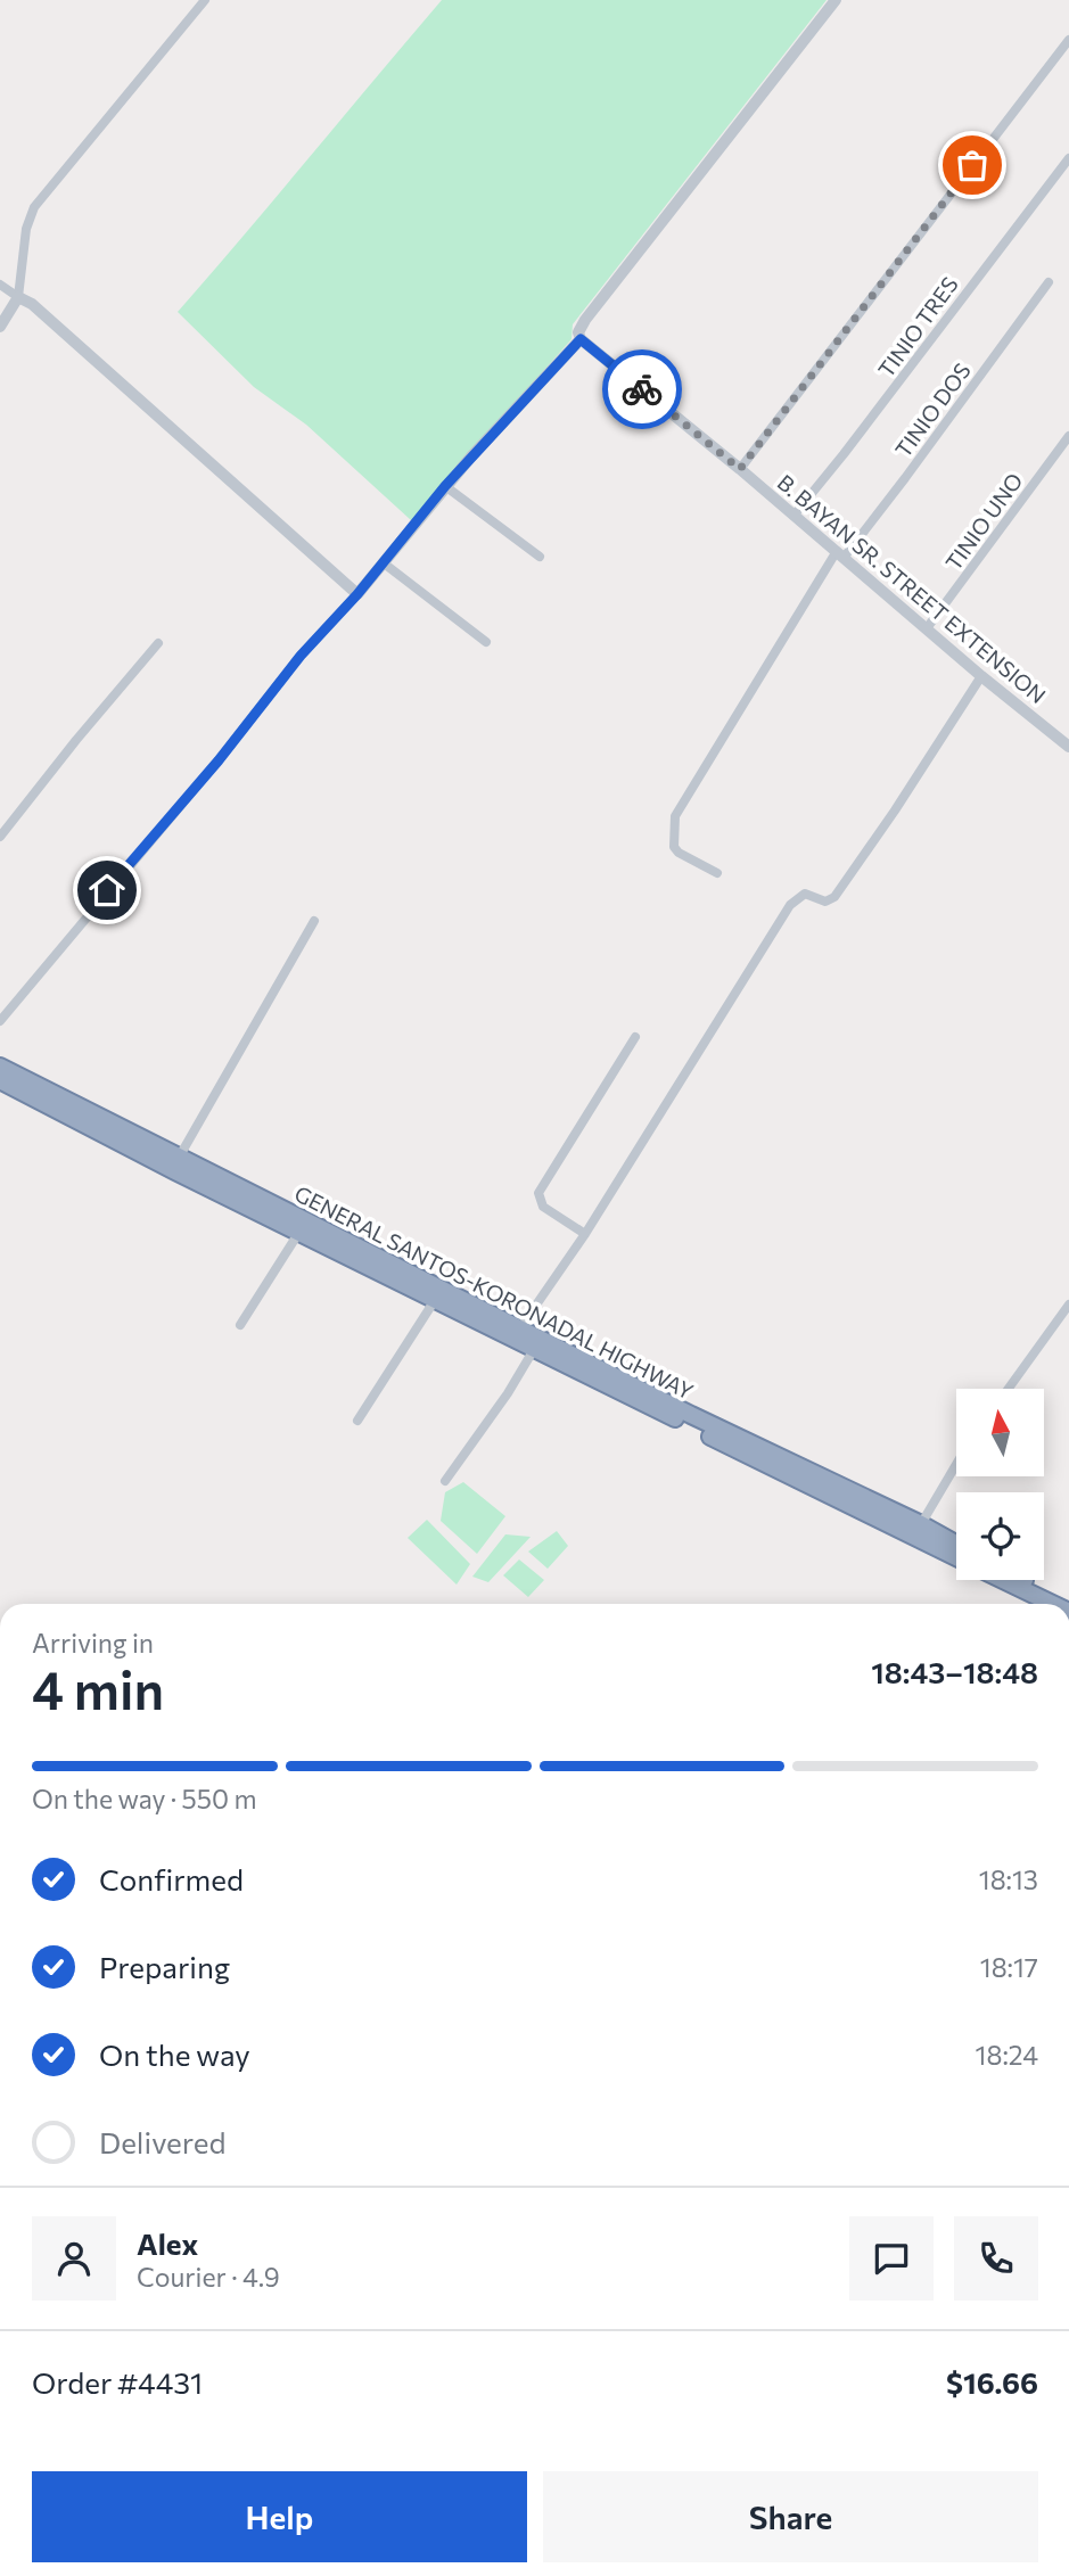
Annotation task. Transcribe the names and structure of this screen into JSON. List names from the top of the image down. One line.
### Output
{"streets":{"highway":["GENERAL SANTOS-KORONADAL HIGHWAY"],"street":["TINIO TRES","TINIO DOS","TINIO UNO","B. BAYAN SR. STREET EXTENSION"]},"crossings":[["TINIO TRES","B. BAYAN SR. STREET EXTENSION"],["TINIO DOS","B. BAYAN SR. STREET EXTENSION"],["TINIO UNO","B. BAYAN SR. STREET EXTENSION"]],"north":"top","page":{"heading":["4 min","Arriving in","18:43–18:48"],"panel":["Alex","Courier · 4.9","Order #4431","$16.66"],"bar":"On the way · 550 m","list":[["Confirmed","18:13"],["Preparing","18:17"],["On the way","18:24"],"Delivered"],"buttons":["Help","Share"]}}
